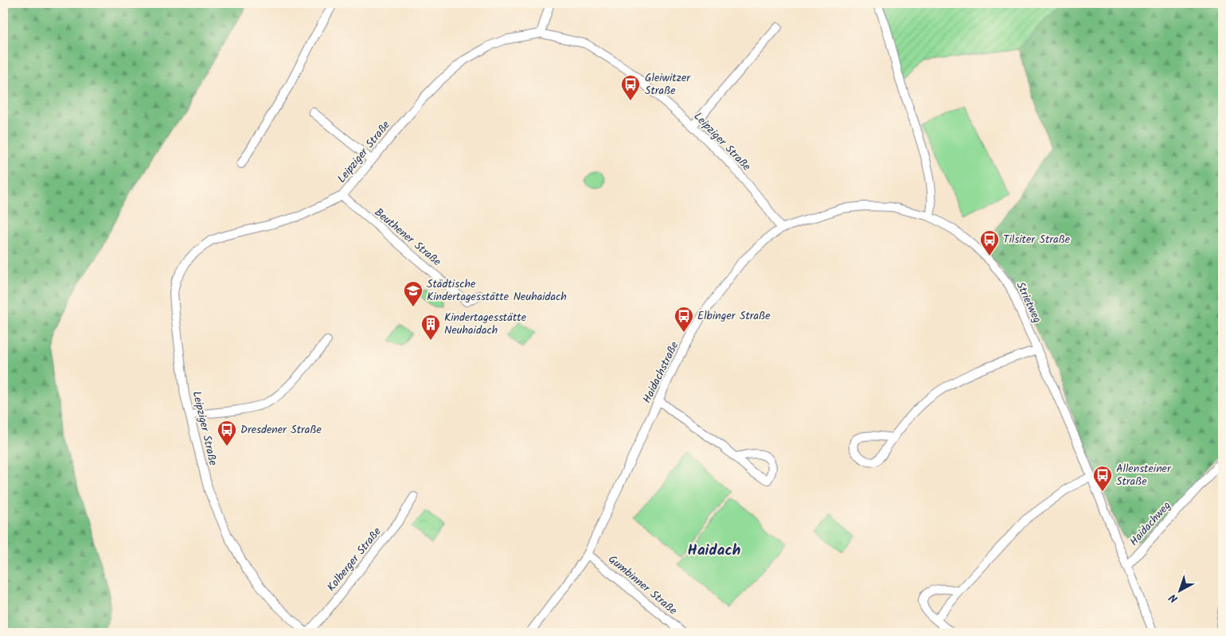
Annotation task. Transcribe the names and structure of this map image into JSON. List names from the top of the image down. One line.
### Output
{"streets":{"street":["Leipziger Straße","Beuthener Straße","Strietweg","Haidachstraße","Haidachweg","Kolberger Straße","Gumbinner Straße"]},"crossings":[["Leipziger Straße","Beuthener Straße"],["Leipziger Straße","Haidachstraße"],["Leipziger Straße","Kolberger Straße"],["Strietweg","Haidachstraße"],["Strietweg","Haidachweg"],["Haidachstraße","Gumbinner Straße"]],"districts":["Haidach"],"places":{"bus stop":["Gleiwitzer Straße","Tilsiter Straße","Elbinger Straße","Dresdener Straße","Allensteiner Straße"],"school or university":["Städtische Kindertagesstätte Neuhaidach"],"building":["Kindertagesstätte Neuhaidach"]},"north":"bottom left"}
